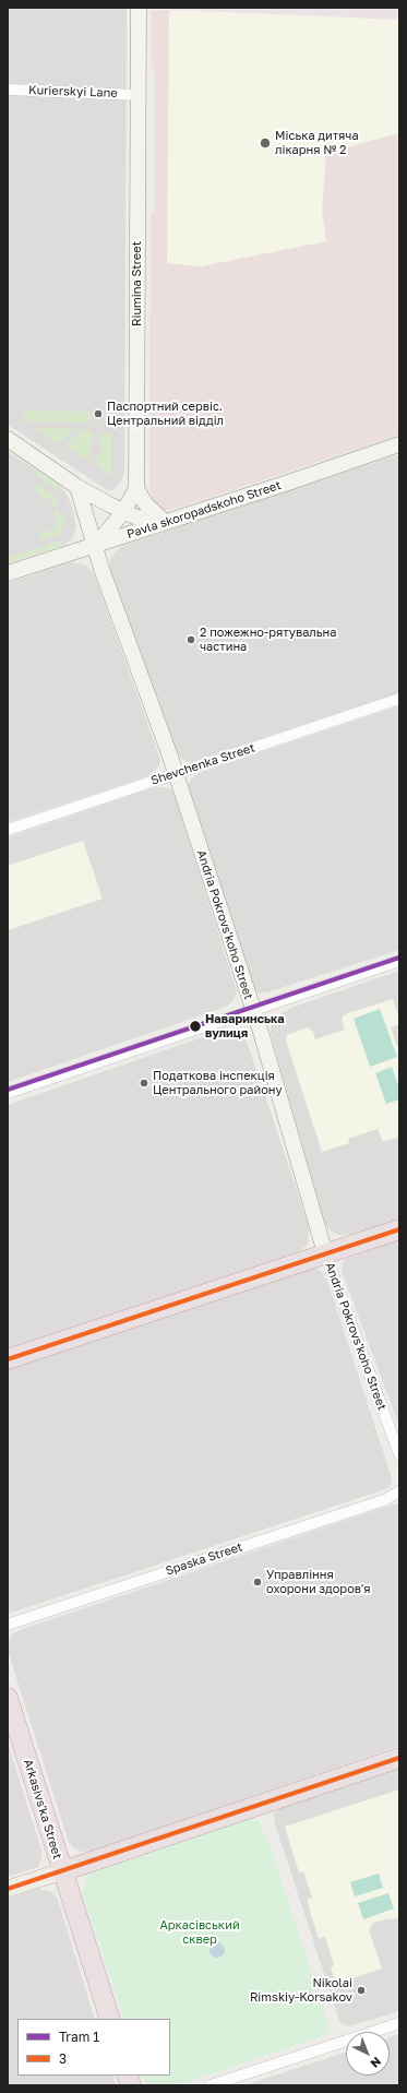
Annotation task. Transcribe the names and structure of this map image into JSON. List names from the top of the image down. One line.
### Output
{"streets":{"highway":["Arkasivs'ka Street"],"street":["Kurierskyi Lane","Riumina Street","Pavla skoropadskoho Street","Shevchenka Street","Andria Pokrovs'koho Street","Spaska Street"]},"crossings":[["Kurierskyi Lane","Riumina Street"],["Pavla skoropadskoho Street","Andria Pokrovs'koho Street"],["Shevchenka Street","Andria Pokrovs'koho Street"]],"parks":["Аркасівський сквер"],"places":["Міська дитяча лікарня № 2","Паспортний сервіс. Центральний відділ","2 пожежно-рятувальна частина","Наваринська вулиця","Податкова інспекція Центрального району","Управління охорони здоров'я","Nikolai Rimskiy-Korsakov"],"lines":["tram line 1","transit line 3"],"legend":["Tram 1","3"],"north":"bottom right"}
